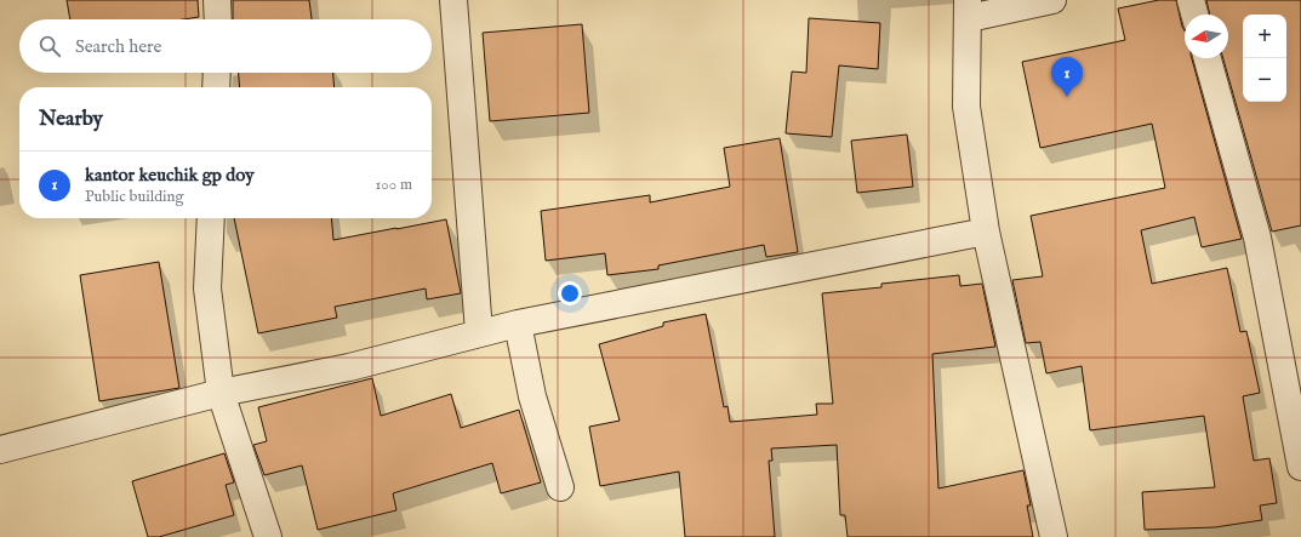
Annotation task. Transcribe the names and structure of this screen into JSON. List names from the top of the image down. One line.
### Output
{"north":"left","page":{"map_buttons":["+","−"],"search":"Search here","pins":"1","heading":"Nearby","list":[{"mark":"1","name":"kantor keuchik gp doy","note":"Public building","value":"100 m"}]}}
